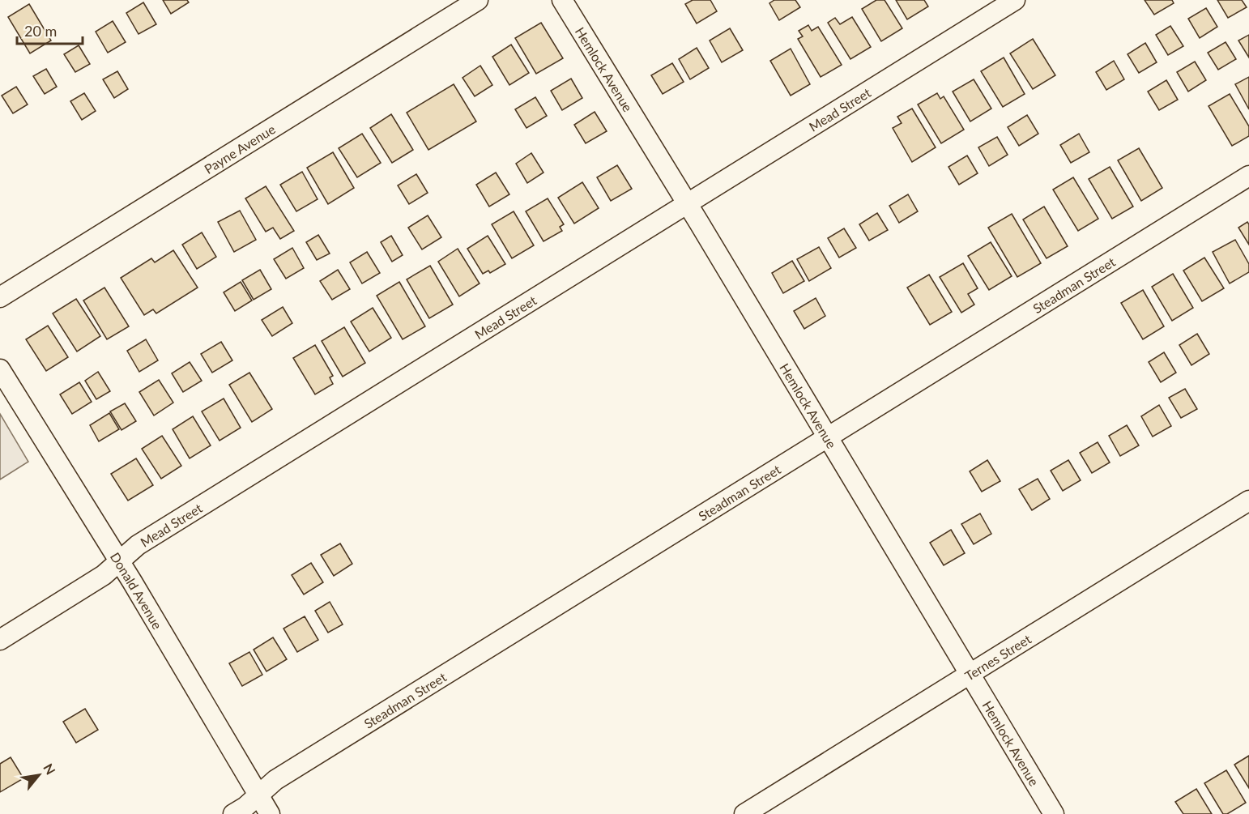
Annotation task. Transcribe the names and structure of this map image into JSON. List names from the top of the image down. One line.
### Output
{"streets":{"street":["Hemlock Avenue","Mead Street","Payne Avenue","Steadman Street","Donald Avenue","Ternes Street"]},"crossings":[["Hemlock Avenue","Mead Street"],["Hemlock Avenue","Steadman Street"],["Hemlock Avenue","Ternes Street"],["Mead Street","Donald Avenue"],["Steadman Street","Donald Avenue"]],"scale_bar":"20 m","north":"top right"}
